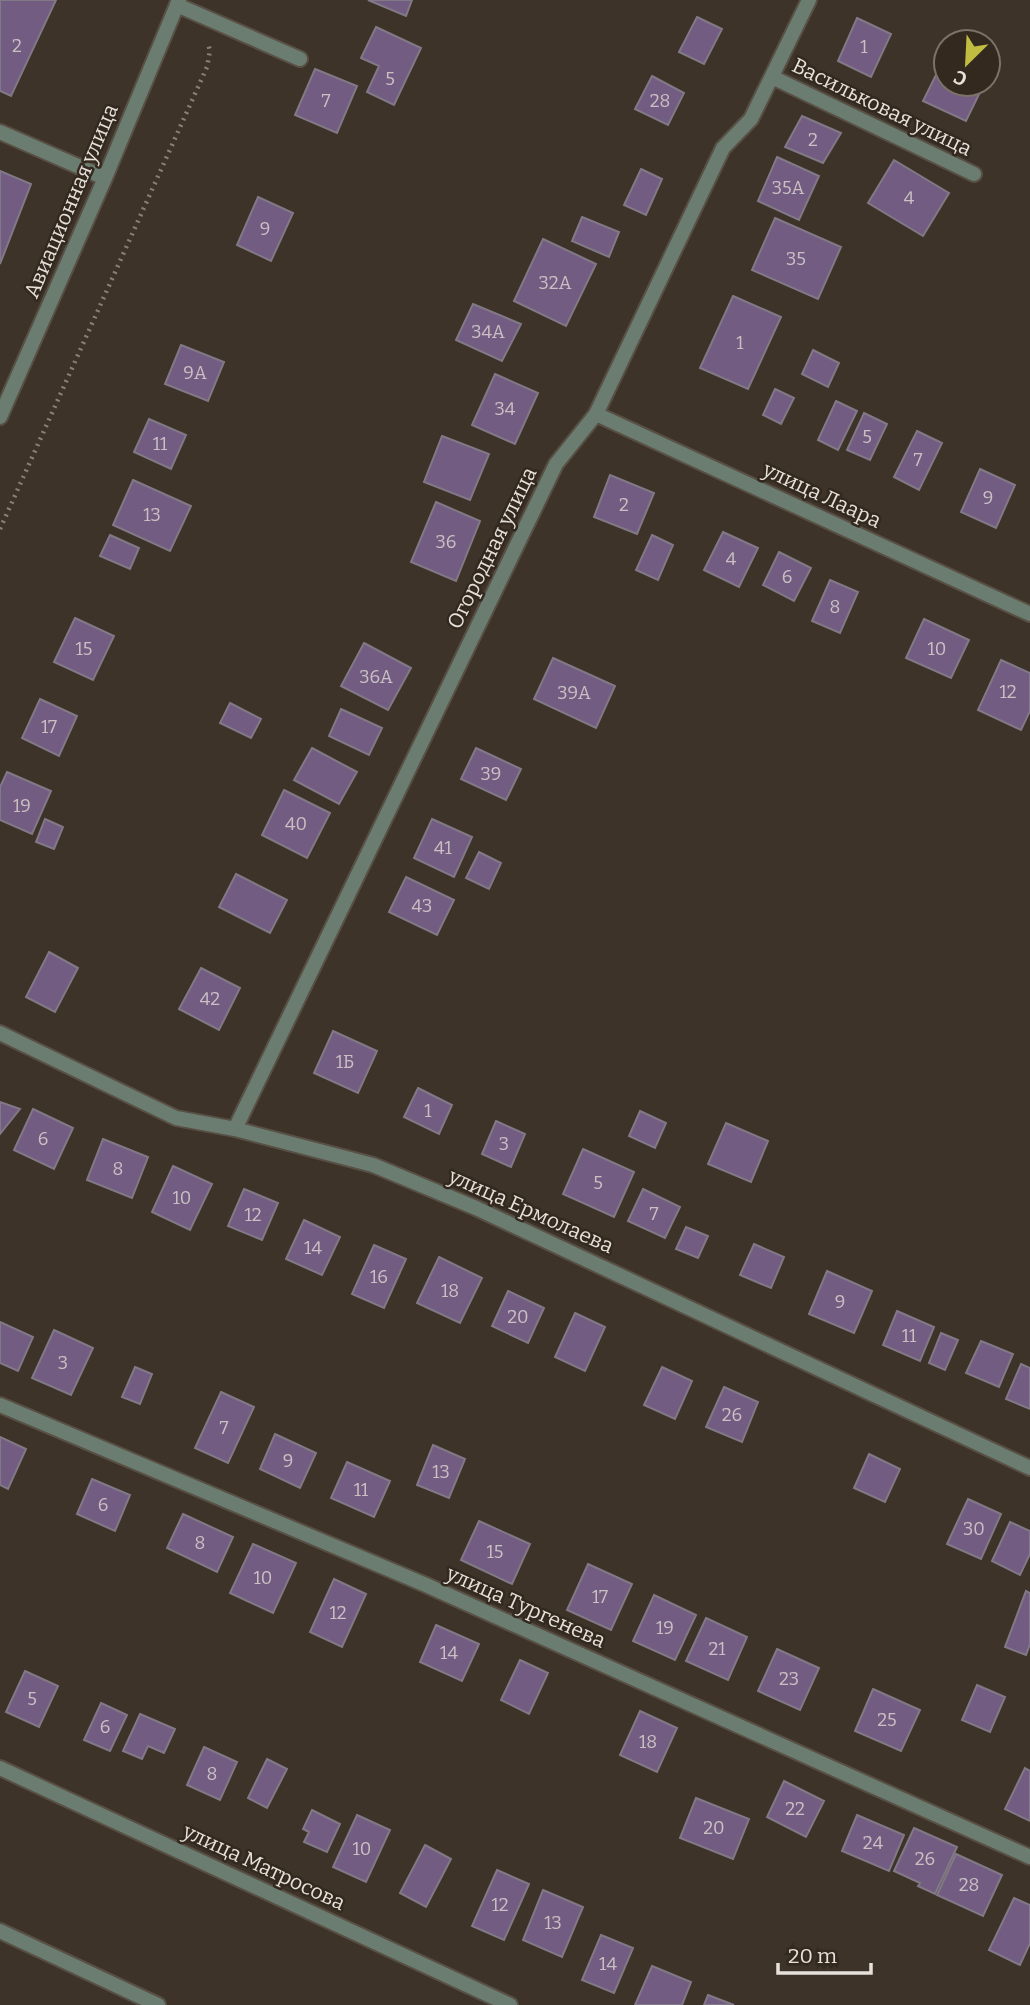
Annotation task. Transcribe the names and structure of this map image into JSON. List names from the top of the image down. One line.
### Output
{"streets":{"street":["Васильковая улица","Авиационная улица","улица Лаара","Огородная улица","улица Ермолаева","улица Тургенева","улица Матросова"]},"crossings":[["Васильковая улица","Огородная улица"],["улица Лаара","Огородная улица"],["Огородная улица","улица Ермолаева"]],"house_numbers":["2","1","5","7","28","2","35А","4","9","35","32А","34А","1","9А","34","5","11","7","9","2","13","36","4","6","8","15","10","36А","12","39А","17","39","19","40","41","43","42","1Б","1","6","3","8","5","10","7","12","14","16","18","9","20","11","3","26","7","9","13","11","6","30","8","15","10","17","12","19","21","14","23","5","25","6","18","8","22","20","24","10","26","28","12","13","14"],"scale_bar":"20 m","north":"bottom left"}
